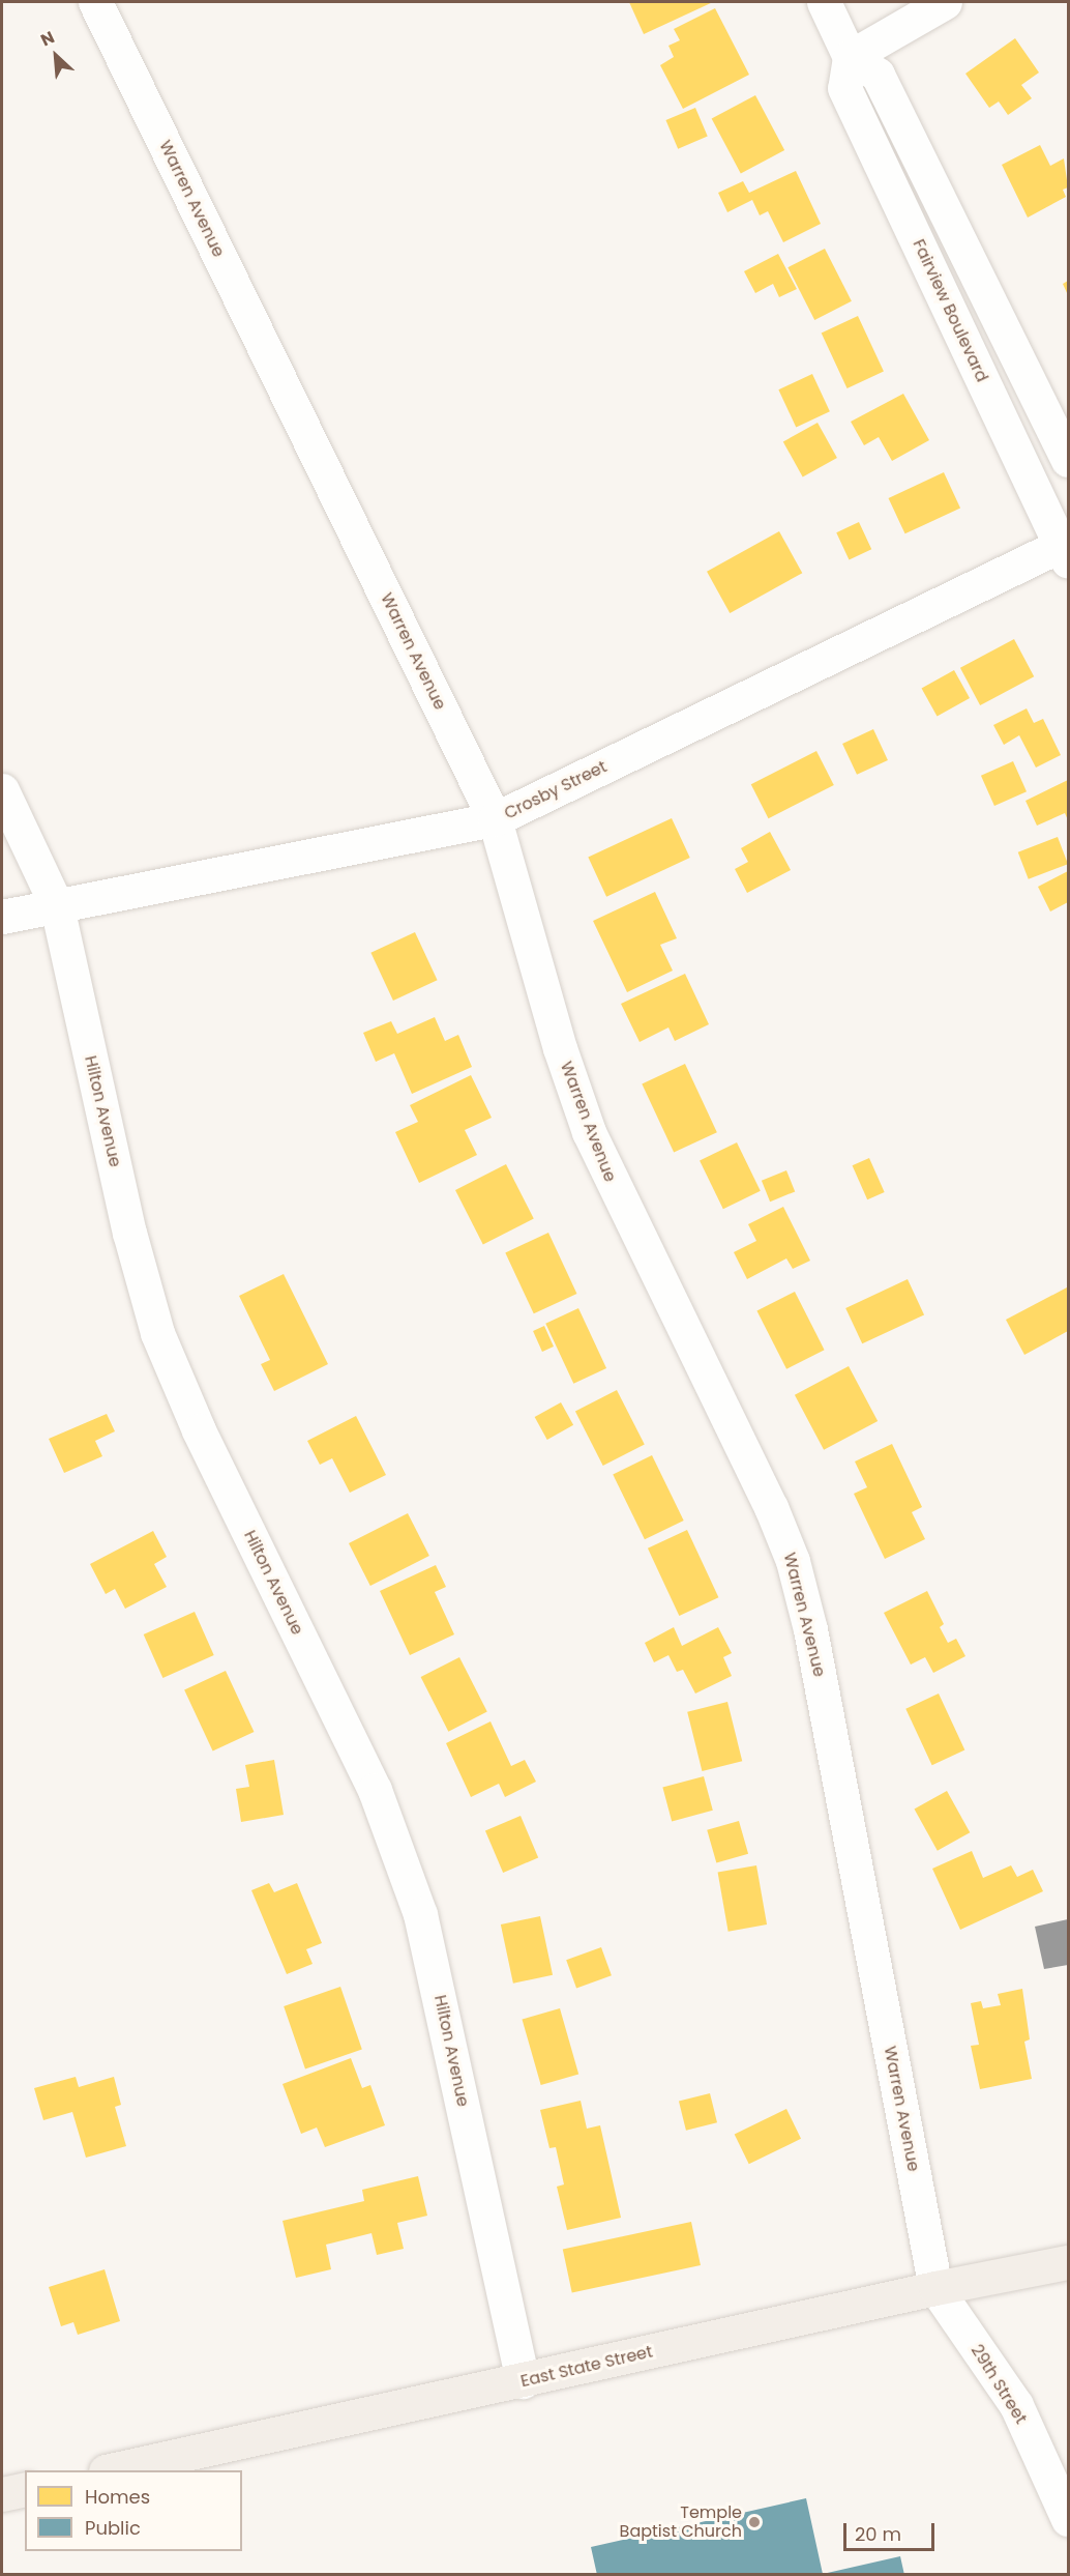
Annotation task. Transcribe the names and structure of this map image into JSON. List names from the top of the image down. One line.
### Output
{"streets":{"main road":["East State Street"],"street":["Warren Avenue","Fairview Boulevard","Crosby Street","Hilton Avenue","29th Street"]},"crossings":[["Warren Avenue","Crosby Street"],["Warren Avenue","East State Street"],["Warren Avenue","29th Street"],["Fairview Boulevard","Crosby Street"],["Crosby Street","Hilton Avenue"],["Hilton Avenue","East State Street"],["East State Street","29th Street"]],"places":["Temple Baptist Church"],"legend":["Homes","Public"],"scale_bar":"20 m","north":"top left"}
